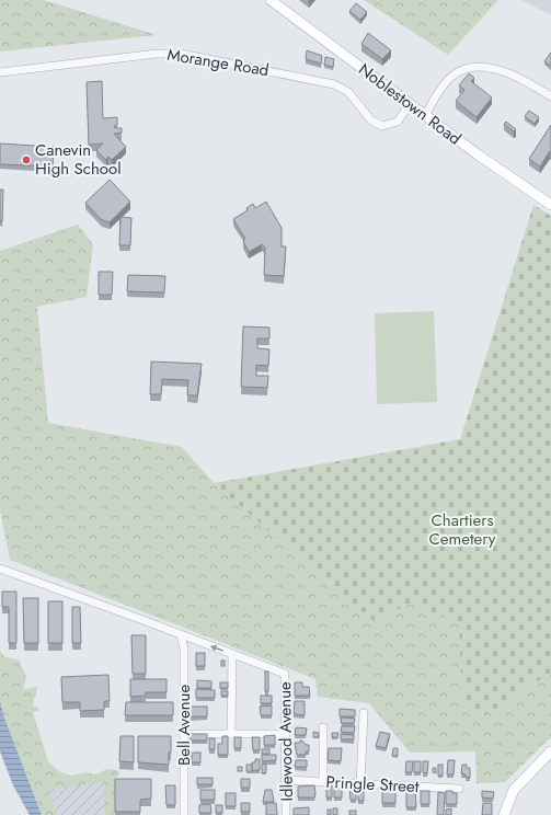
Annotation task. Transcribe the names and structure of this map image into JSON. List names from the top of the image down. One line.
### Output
{"streets":{"main road":["Noblestown Road"],"street":["Morange Road","Bell Avenue","Idlewood Avenue","Pringle Street"]},"crossings":[["Morange Road","Noblestown Road"],["Bell Avenue","Idlewood Avenue"],["Idlewood Avenue","Pringle Street"]],"parks":["Chartiers Cemetery"],"places":["Canevin High School"]}
